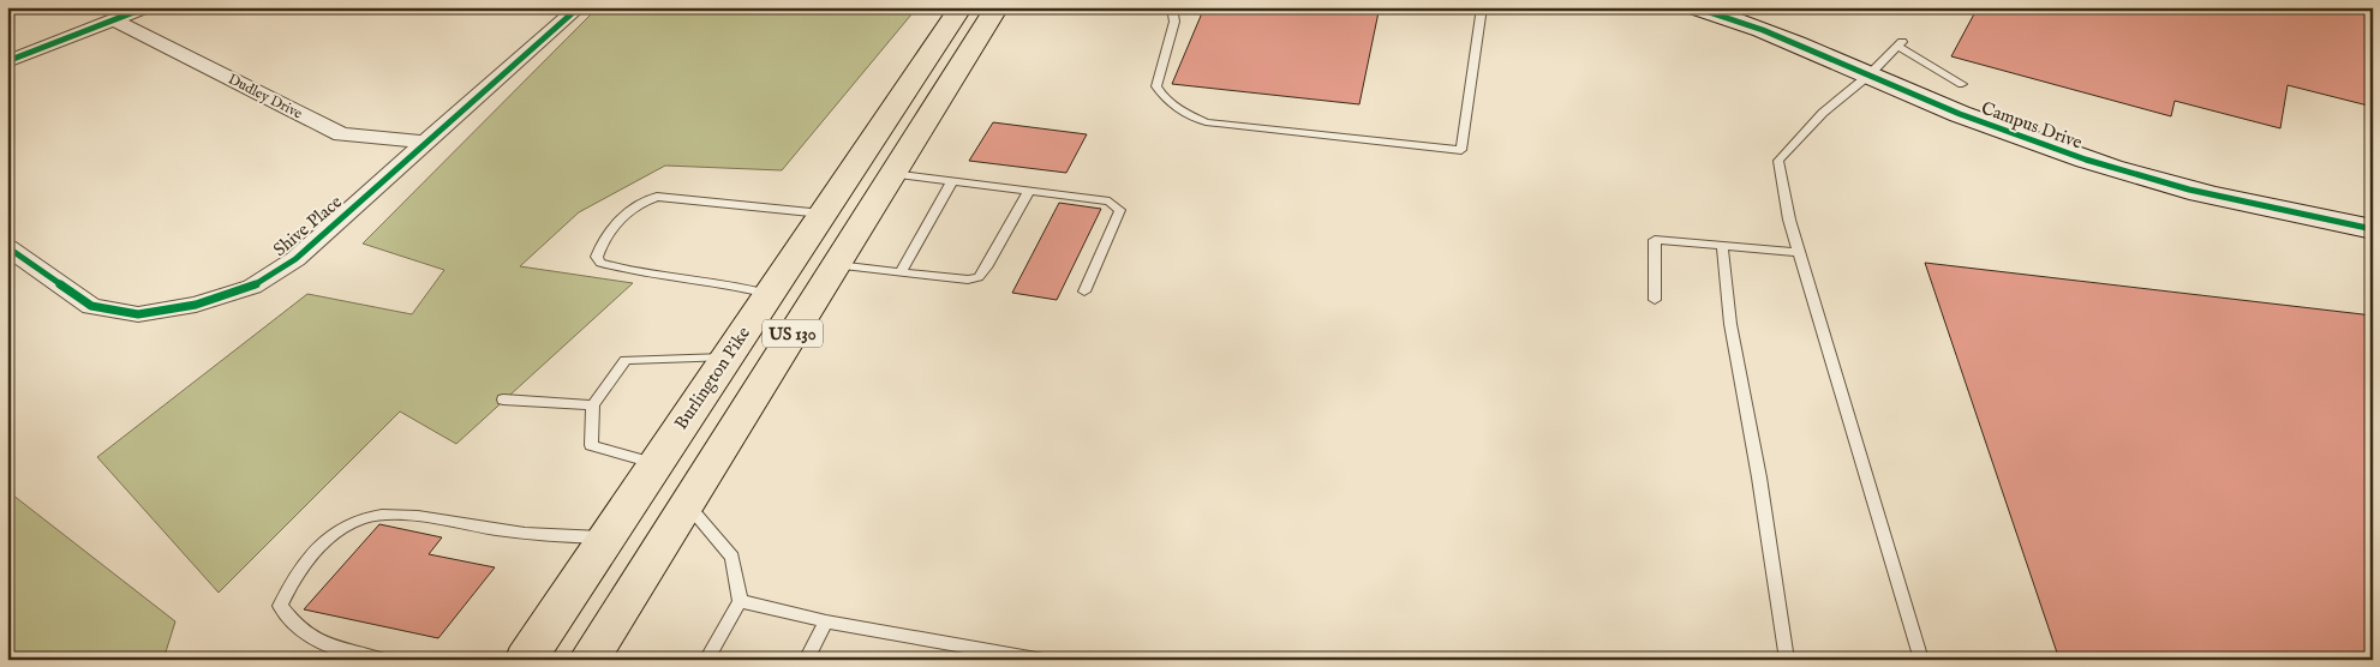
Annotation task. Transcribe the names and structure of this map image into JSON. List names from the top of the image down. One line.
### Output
{"streets":{"highway":["US 130","Burlington Pike"],"street":["Dudley Drive","Campus Drive","Shive Place"]},"crossings":[["Dudley Drive","Shive Place"]]}
